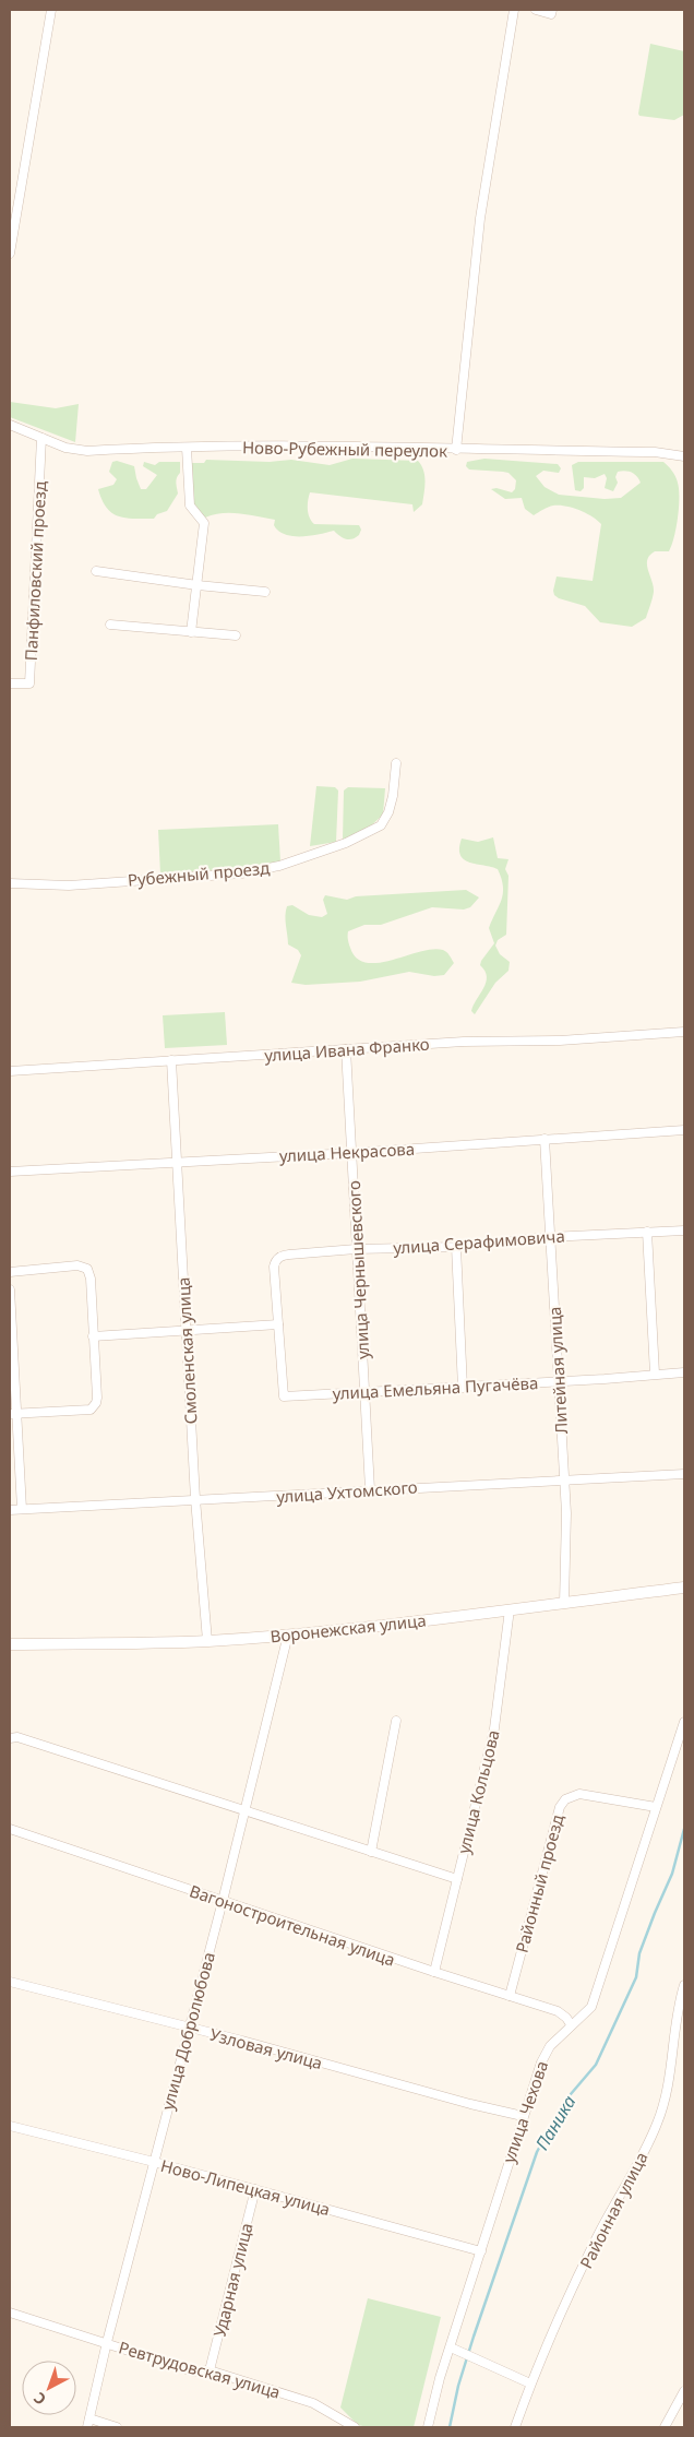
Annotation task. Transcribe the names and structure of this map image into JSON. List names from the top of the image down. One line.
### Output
{"streets":{"street":["Ново-Рубежный переулок","Панфиловский проезд","Рубежный проезд","улица Ивана Франко","улица Некрасова","улица Серафимовича","улица Чернышевского","Смоленская улица","Литейная улица","улица Емельяна Пугачёва","улица Ухтомского","Воронежская улица","улица Кольцова","Районный проезд","Вагоностроительная улица","улица Добролюбова","Узловая улица","улица Чехова","Ново-Липецкая улица","Районная улица","Ударная улица","Ревтрудовская улица"]},"crossings":[["Ново-Рубежный переулок","Панфиловский проезд"],["улица Ивана Франко","улица Чернышевского"],["улица Ивана Франко","Смоленская улица"],["улица Некрасова","улица Чернышевского"],["улица Некрасова","Смоленская улица"],["улица Некрасова","Литейная улица"],["улица Серафимовича","улица Чернышевского"],["улица Серафимовича","Литейная улица"],["улица Серафимовича","улица Емельяна Пугачёва"],["улица Чернышевского","улица Емельяна Пугачёва"],["улица Чернышевского","улица Ухтомского"],["Смоленская улица","улица Ухтомского"],["Смоленская улица","Воронежская улица"],["Литейная улица","улица Емельяна Пугачёва"],["Литейная улица","улица Ухтомского"],["Литейная улица","Воронежская улица"],["Воронежская улица","улица Кольцова"],["Воронежская улица","улица Добролюбова"],["улица Кольцова","Вагоностроительная улица"],["Районный проезд","Вагоностроительная улица"],["Районный проезд","улица Чехова"],["Вагоностроительная улица","улица Добролюбова"],["Вагоностроительная улица","улица Чехова"],["улица Добролюбова","Узловая улица"],["улица Добролюбова","Ново-Липецкая улица"],["улица Добролюбова","Ревтрудовская улица"],["Узловая улица","улица Чехова"],["улица Чехова","Ново-Липецкая улица"],["Ново-Липецкая улица","Ударная улица"],["Ударная улица","Ревтрудовская улица"]],"water":["Паника"],"north":"bottom left"}
